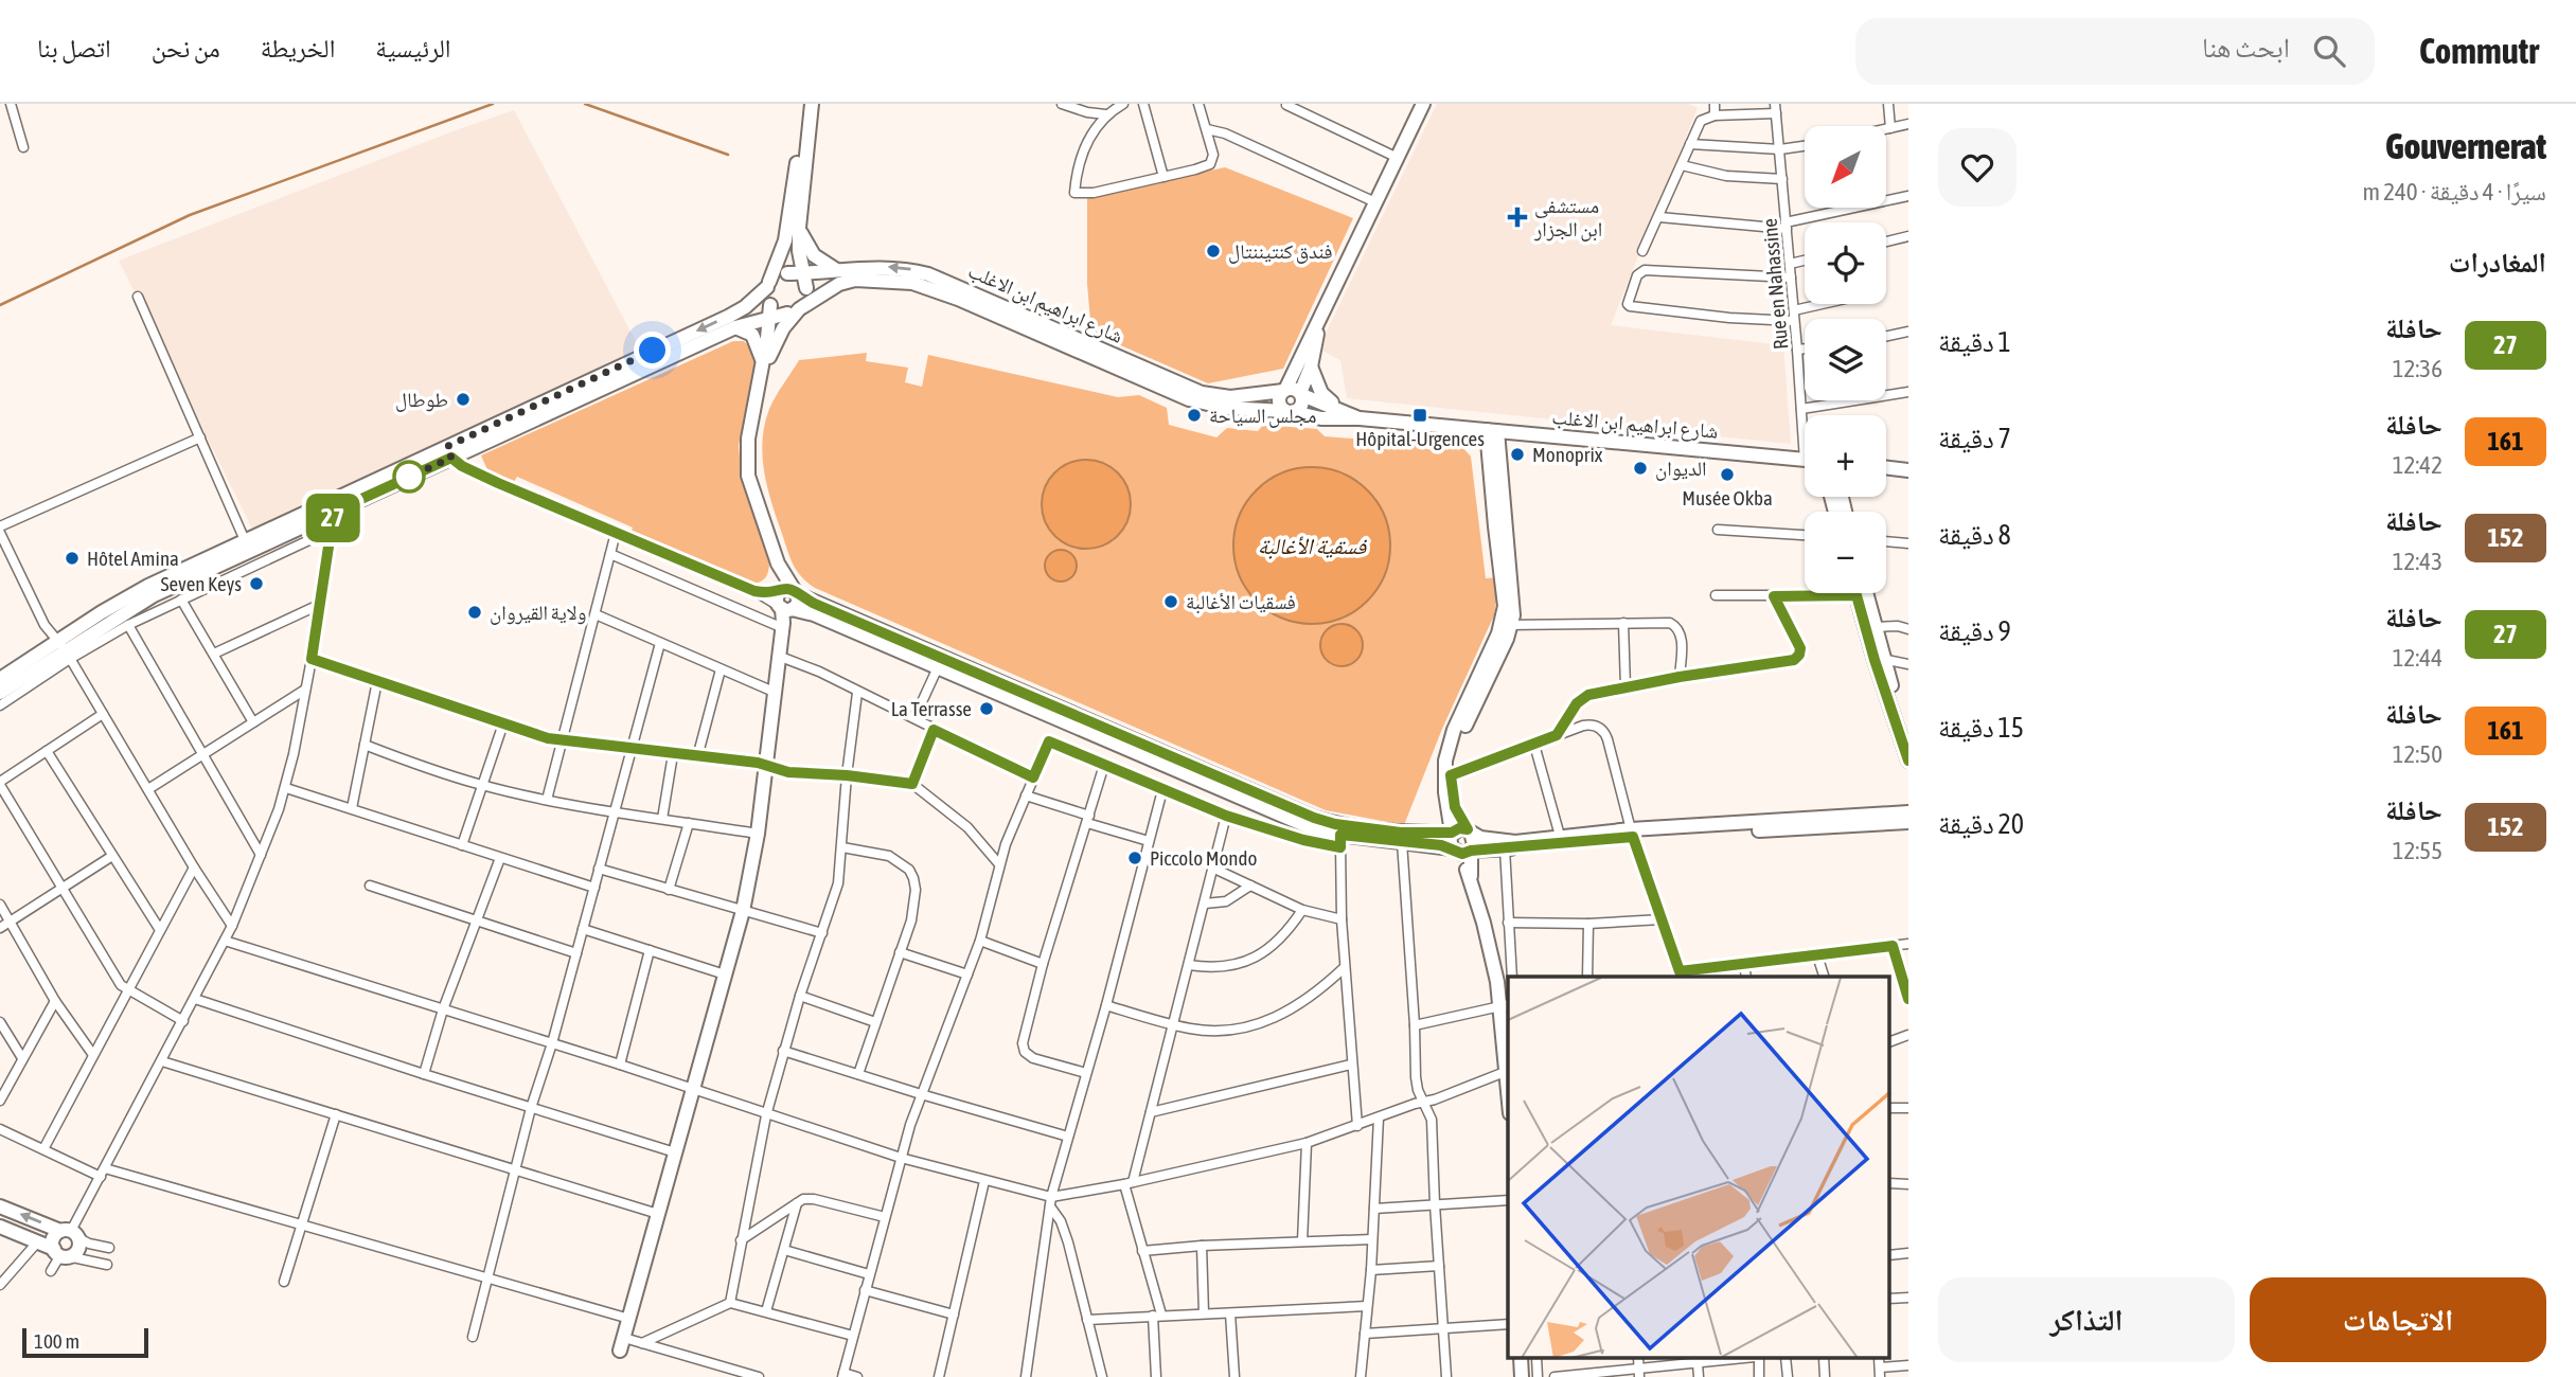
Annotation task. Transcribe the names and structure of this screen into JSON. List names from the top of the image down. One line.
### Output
{"streets":{"street":["Rue en Nahassine","شارع ابراهيم ابن الاغلب"]},"water":["فسقية الأغالبة"],"places":{"health":["مستشفى ابن الجزار"],"other":["فندق كنتيننتال","طوطال","مجلس السياحة","Monoprix","الديوان","Musée Okba","Hôtel Amina","Seven Keys","فسقيات الأغالبة","ولاية القيروان","La Terrasse","Piccolo Mondo"],"transit":["Hôpital-Urgences"]},"lines":["bus line 27"],"scale_bar":"100 m","north":"bottom left","page":{"header":"Commutr","search":"ابحث هنا","nav":["الرئيسية","الخريطة","من نحن","اتصل بنا"],"heading":[["Gouvernerat","سيرًا · 4 دقيقة · 240 m"],"المغادرات"],"on_map":"27","map_buttons":["+","−"],"list":[{"mark":"27","name":"حافلة","note":"12:36","value":"1 دقيقة"},{"mark":"161","name":"حافلة","note":"12:42","value":"7 دقيقة"},{"mark":"152","name":"حافلة","note":"12:43","value":"8 دقيقة"},{"mark":"27","name":"حافلة","note":"12:44","value":"9 دقيقة"},{"mark":"161","name":"حافلة","note":"12:50","value":"15 دقيقة"},{"mark":"152","name":"حافلة","note":"12:55","value":"20 دقيقة"}],"buttons":["الاتجاهات","التذاكر"],"scale":"100 m"}}
